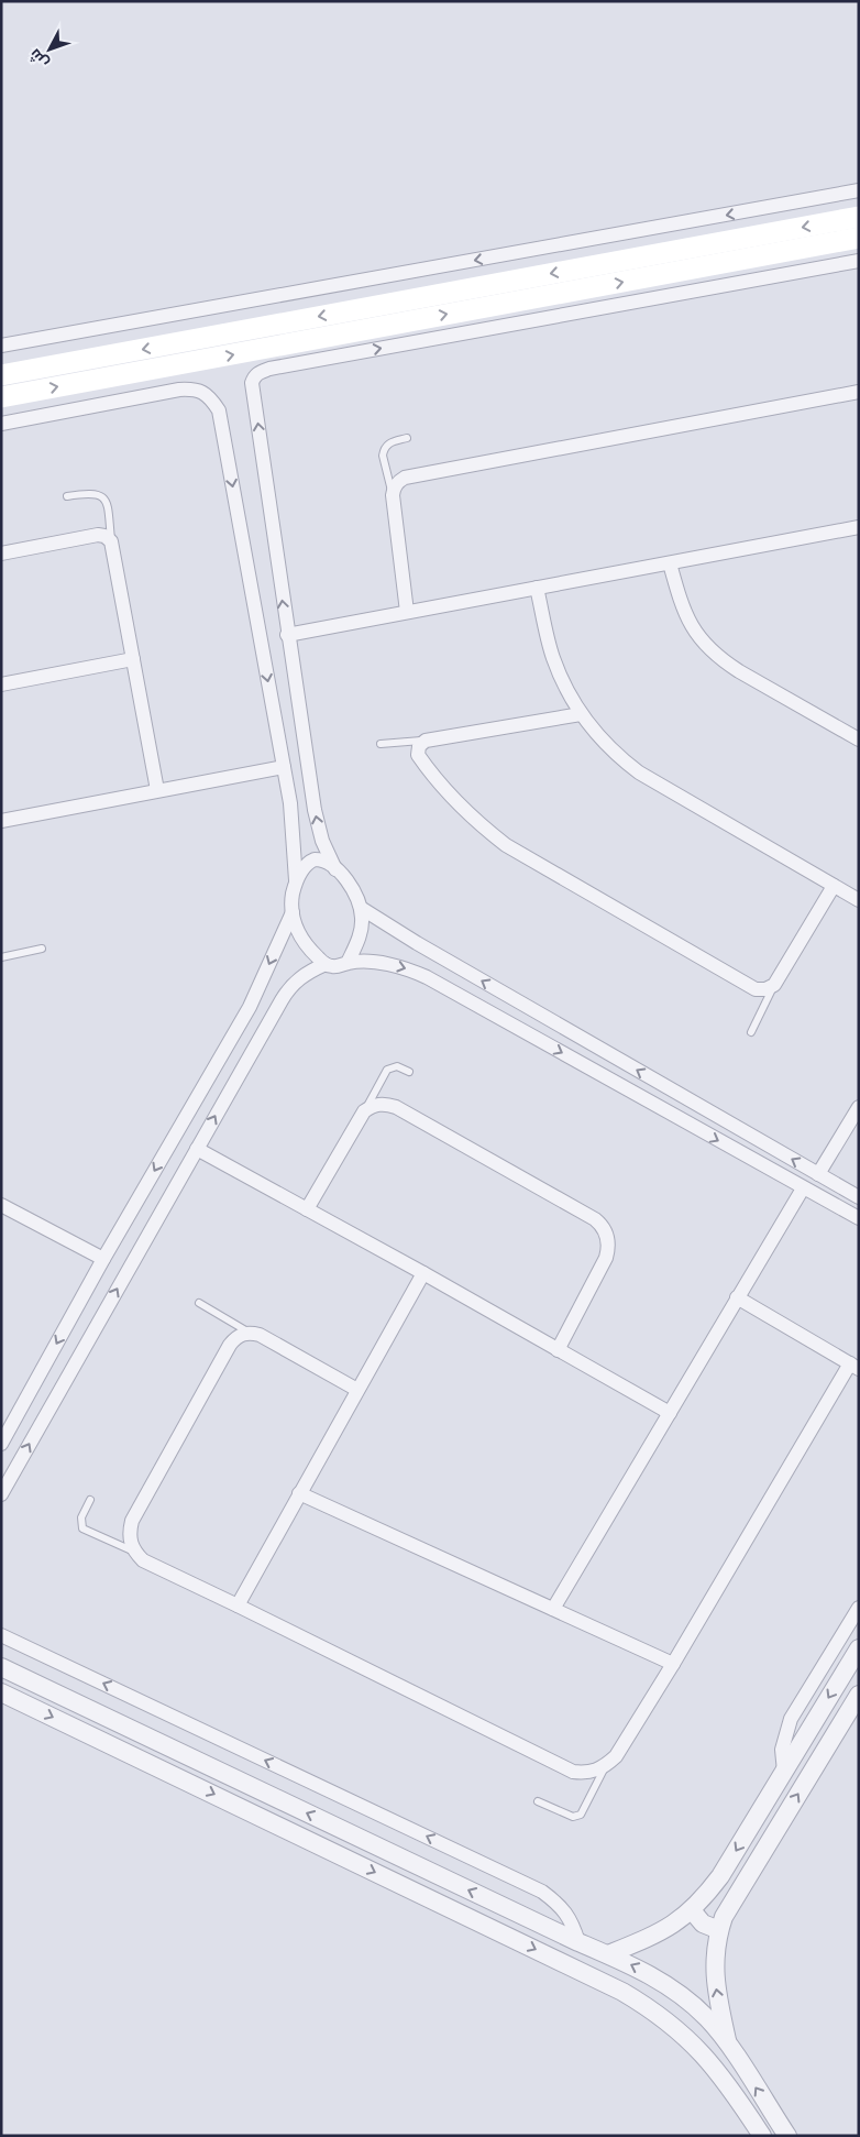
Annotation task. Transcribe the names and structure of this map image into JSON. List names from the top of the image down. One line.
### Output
{"north":"bottom left"}
